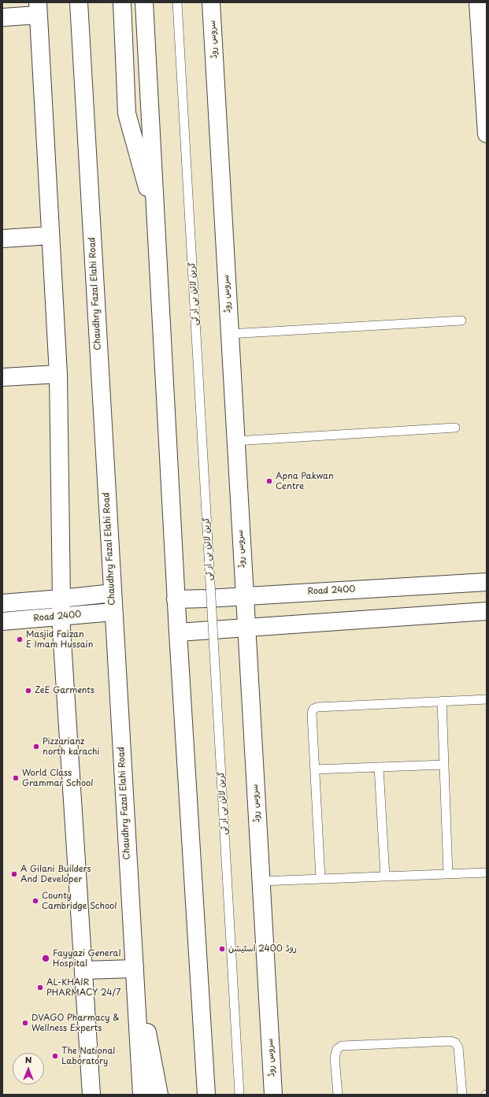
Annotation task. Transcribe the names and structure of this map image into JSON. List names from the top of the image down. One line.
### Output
{"streets":{"main road":["سروس روڈ","Chaudhry Fazal Elahi Road","Road 2400"],"lane":["گرین لائن بی آر ٹی"]},"crossings":[["سروس روڈ","Road 2400"],["Chaudhry Fazal Elahi Road","Road 2400"]],"places":["Apna Pakwan Centre","Masjid Faizan E Imam Hussain","ZeE Garments","Pizzarianz north karachi","World Class Grammar School","A Gilani Builders And Developer","County Cambridge School","روڈ 2400 اسٹیشن","Fayyazi General Hospital","AL-KHAIR PHARMACY 24/7","DVAGO Pharmacy & Wellness Experts","The National Laboratory"],"north":"top"}
